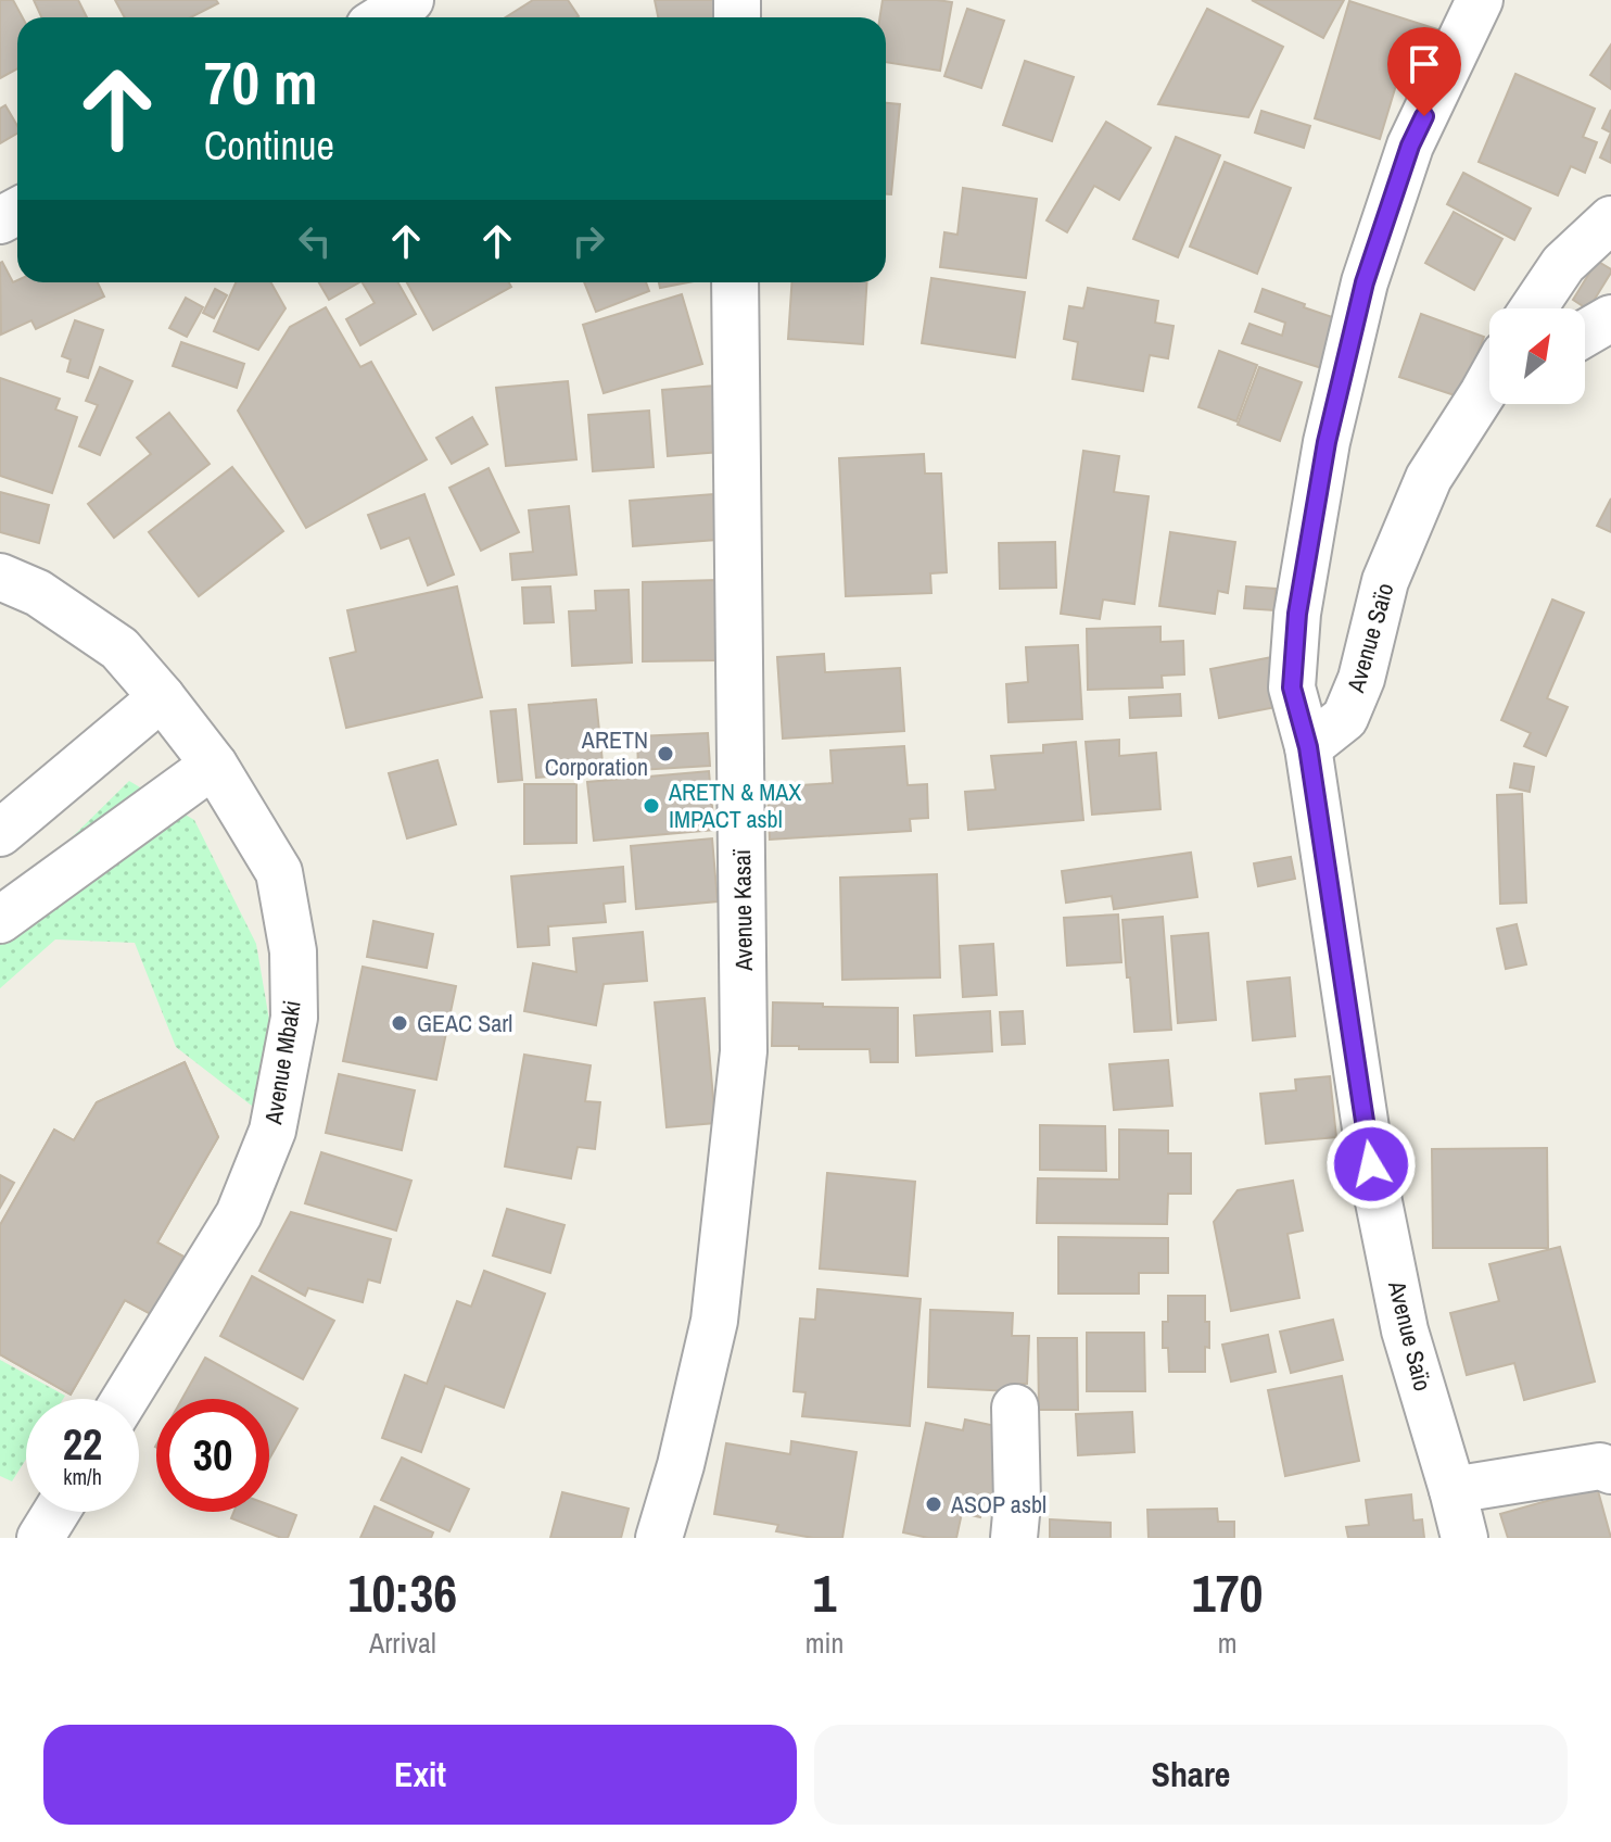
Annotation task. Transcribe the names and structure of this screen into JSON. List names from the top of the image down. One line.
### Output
{"streets":{"street":["Avenue Saïo","Avenue Kasaï","Avenue Mbaki"]},"places":["ARETN Corporation","ARETN & MAX IMPACT asbl","GEAC Sarl","ASOP asbl"],"north":"top right","page":{"turn":["70 m","Continue"],"speed":"22 km/h","limit":"30","eta":["10:36","Arrival","1","min","170","m"],"buttons":["Exit","Share"]}}
